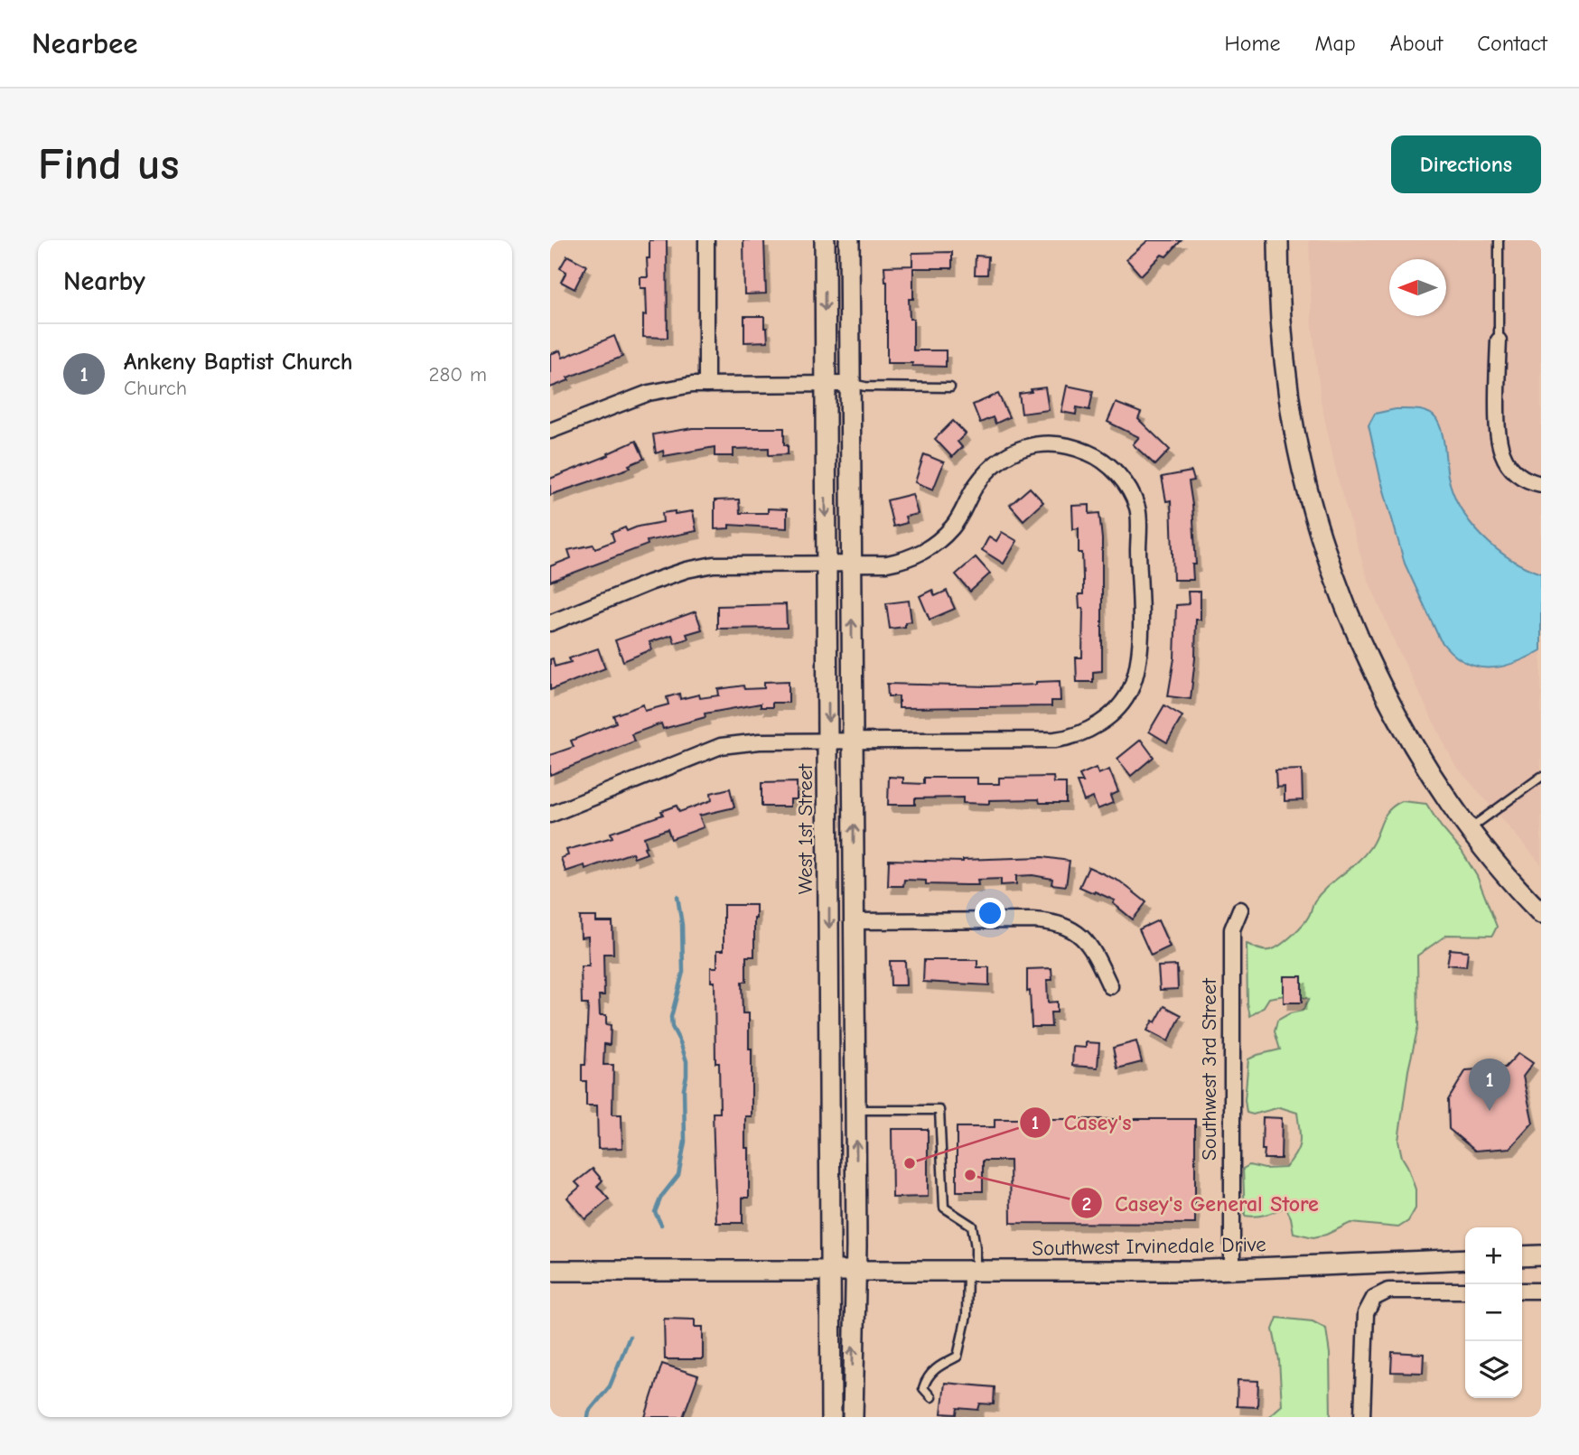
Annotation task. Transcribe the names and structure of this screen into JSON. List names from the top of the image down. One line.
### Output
{"streets":{"main road":["West 1st Street","Southwest Irvinedale Drive"],"street":["Southwest 3rd Street"]},"crossings":[["West 1st Street","Southwest Irvinedale Drive"],["Southwest 3rd Street","Southwest Irvinedale Drive"]],"places":["Casey's","Casey's General Store"],"north":"left","page":{"header":"Nearbee","nav":["Home","Map","About","Contact"],"buttons":"Directions","title":"Find us","heading":"Nearby","list":[{"mark":"1","name":"Ankeny Baptist Church","note":"Church","value":"280 m"}],"pins":"1","map_buttons":["+","−"]}}
